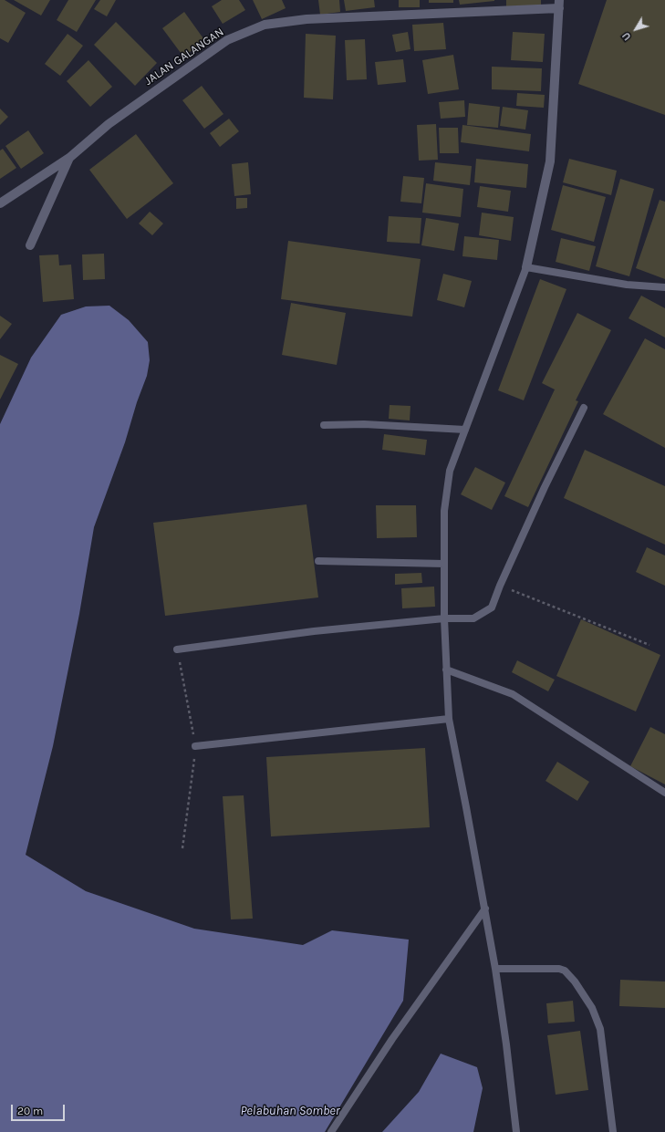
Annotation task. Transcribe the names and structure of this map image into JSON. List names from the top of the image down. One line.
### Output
{"streets":{"street":["JALAN GALANGAN"]},"water":["Pelabuhan Somber"],"scale_bar":"20 m","north":"bottom left"}
